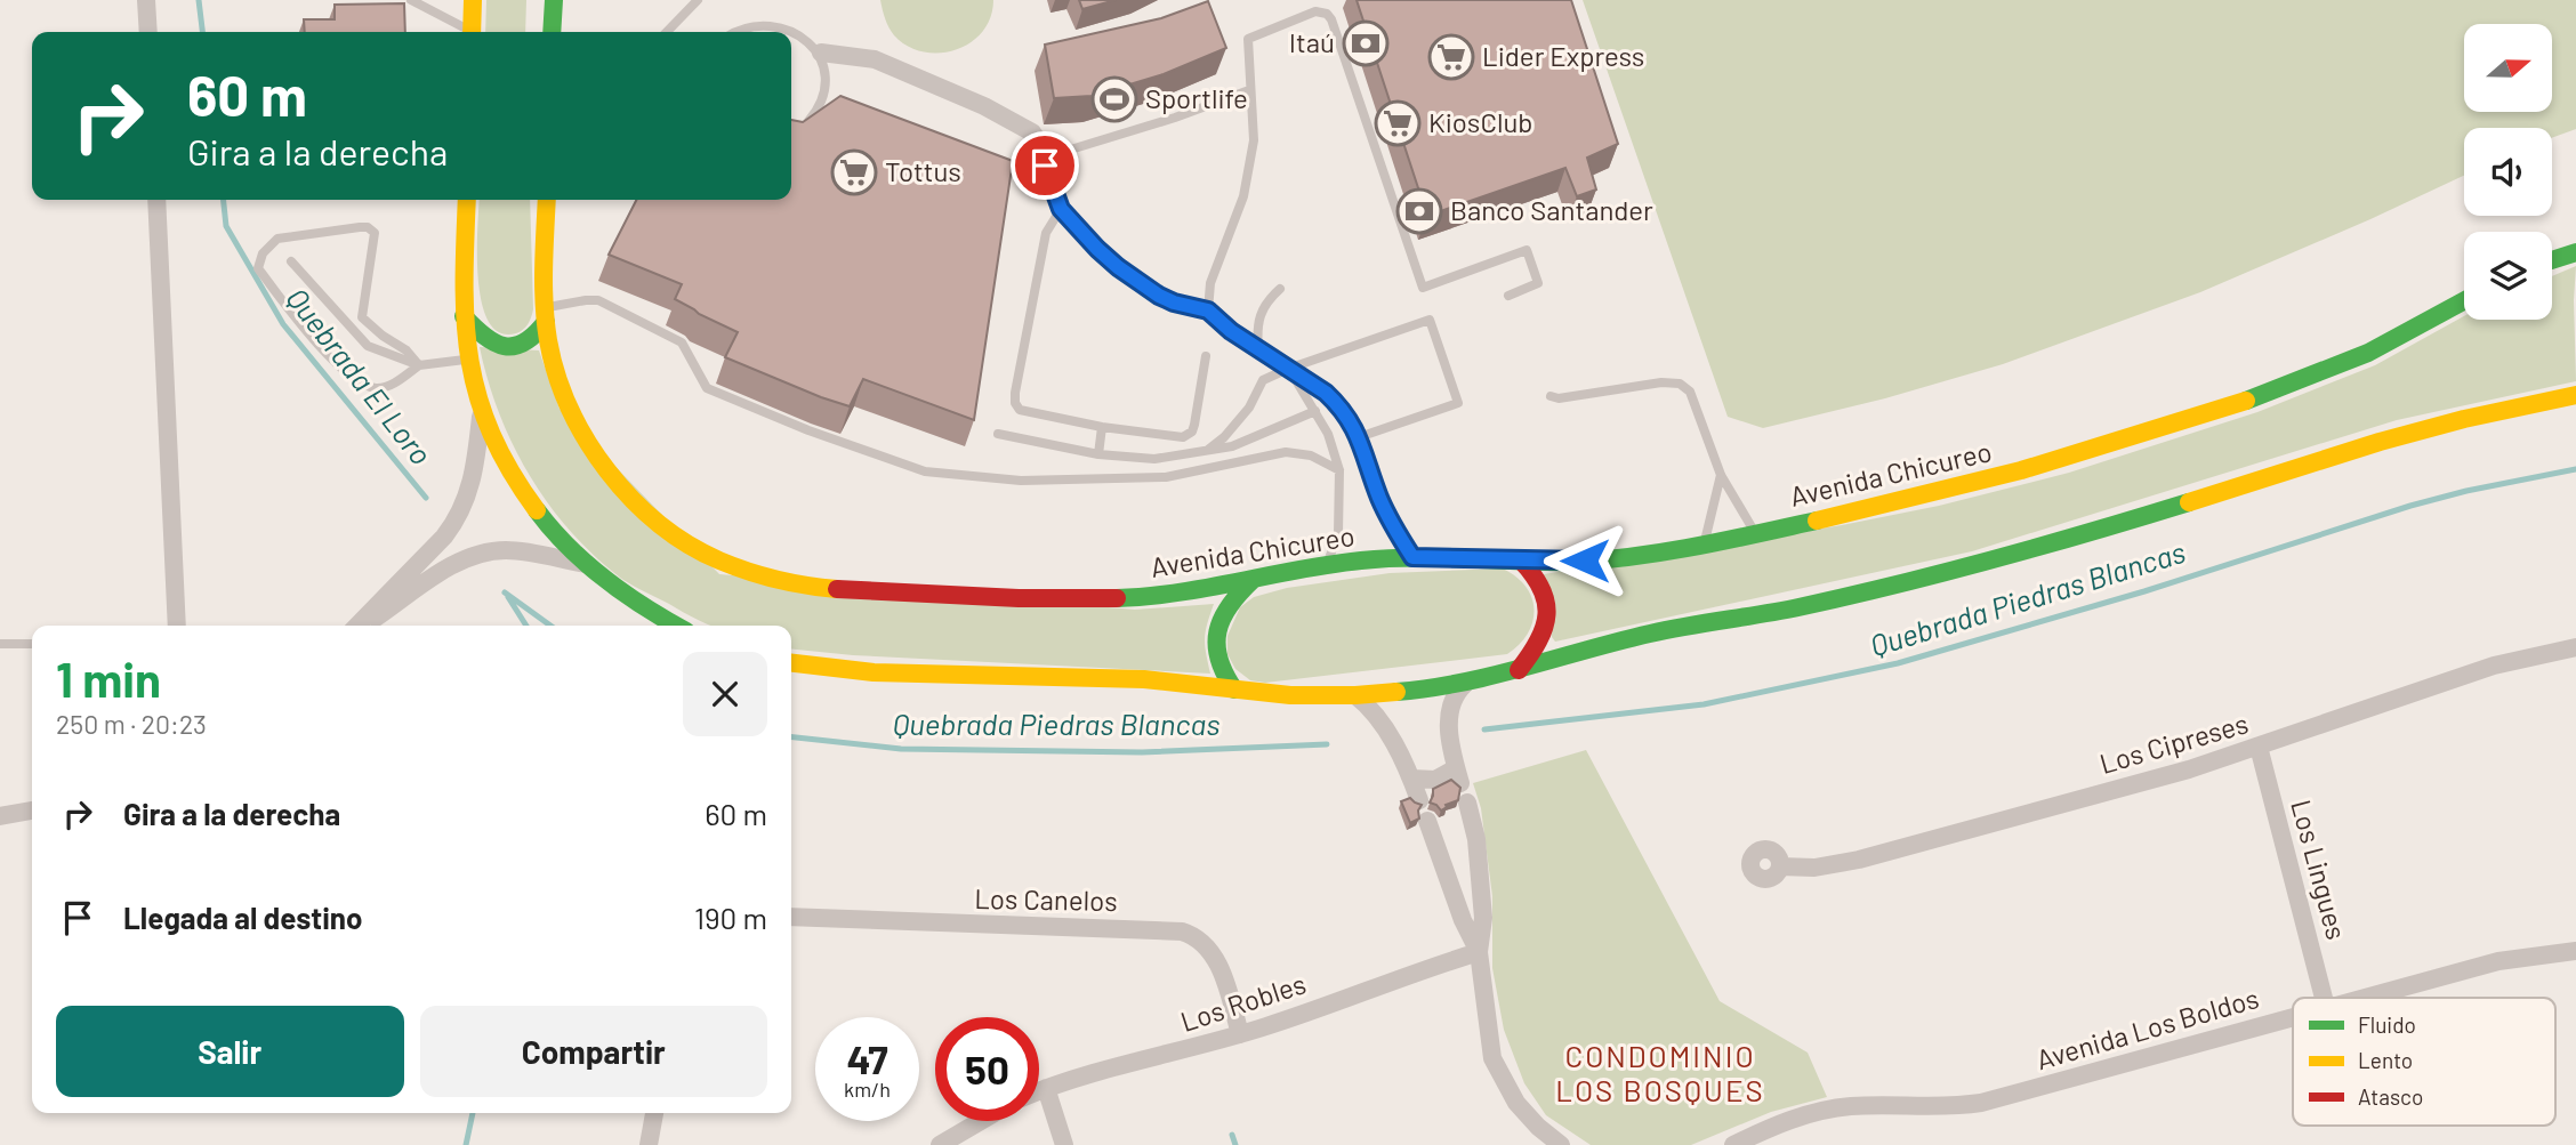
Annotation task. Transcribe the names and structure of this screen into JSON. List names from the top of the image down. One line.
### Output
{"streets":{"main road":["Avenida Chicureo"],"street":["Los Cipreses","Los Lingues","Los Canelos","Los Robles","Avenida Los Boldos"]},"crossings":[["Los Cipreses","Los Lingues"],["Los Canelos","Los Robles"]],"districts":["CONDOMINIO LOS BOSQUES"],"water":["Quebrada El Loro","Quebrada Piedras Blancas"],"places":{"bank":["Itaú","Banco Santander"],"supermarket":["Lider Express","KiosClub","Tottus"],"sports":["Sportlife"]},"legend":["Fluido","Lento","Atasco"],"north":"right","page":{"turn":["60 m","Gira a la derecha"],"heading":["1 min","250 m · 20:23"],"list":[{"name":"Gira a la derecha","value":"60 m"},{"name":"Llegada al destino","value":"190 m"}],"buttons":["Salir","Compartir"],"speed":"47 km/h","limit":"50"}}
